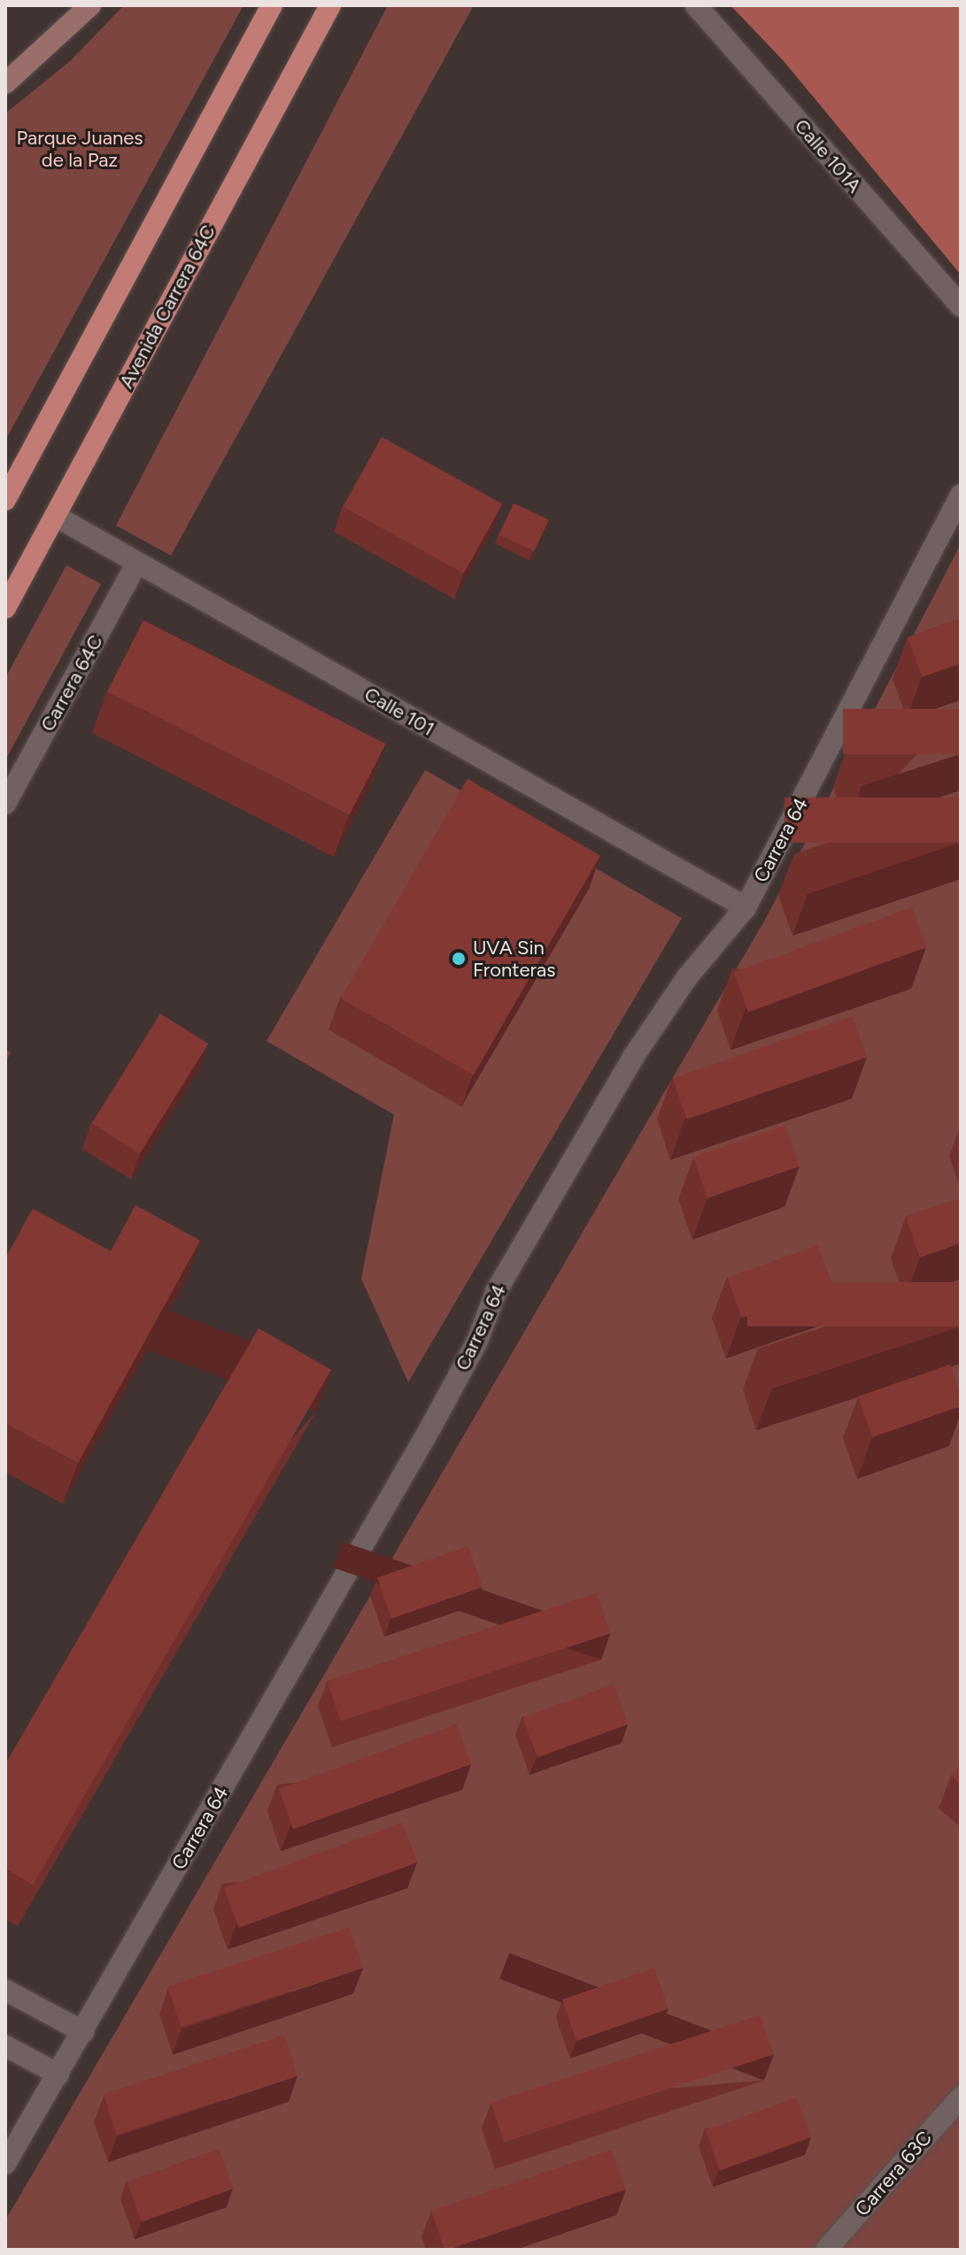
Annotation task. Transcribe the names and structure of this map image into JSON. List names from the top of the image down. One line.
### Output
{"streets":{"main road":["Avenida Carrera 64C"],"street":["Calle 101A","Carrera 64C","Calle 101","Carrera 64","Carrera 63C"]},"crossings":[["Avenida Carrera 64C","Calle 101"],["Carrera 64C","Calle 101"],["Calle 101","Carrera 64"]],"parks":["Parque Juanes de la Paz"],"places":["UVA Sin Fronteras"]}
